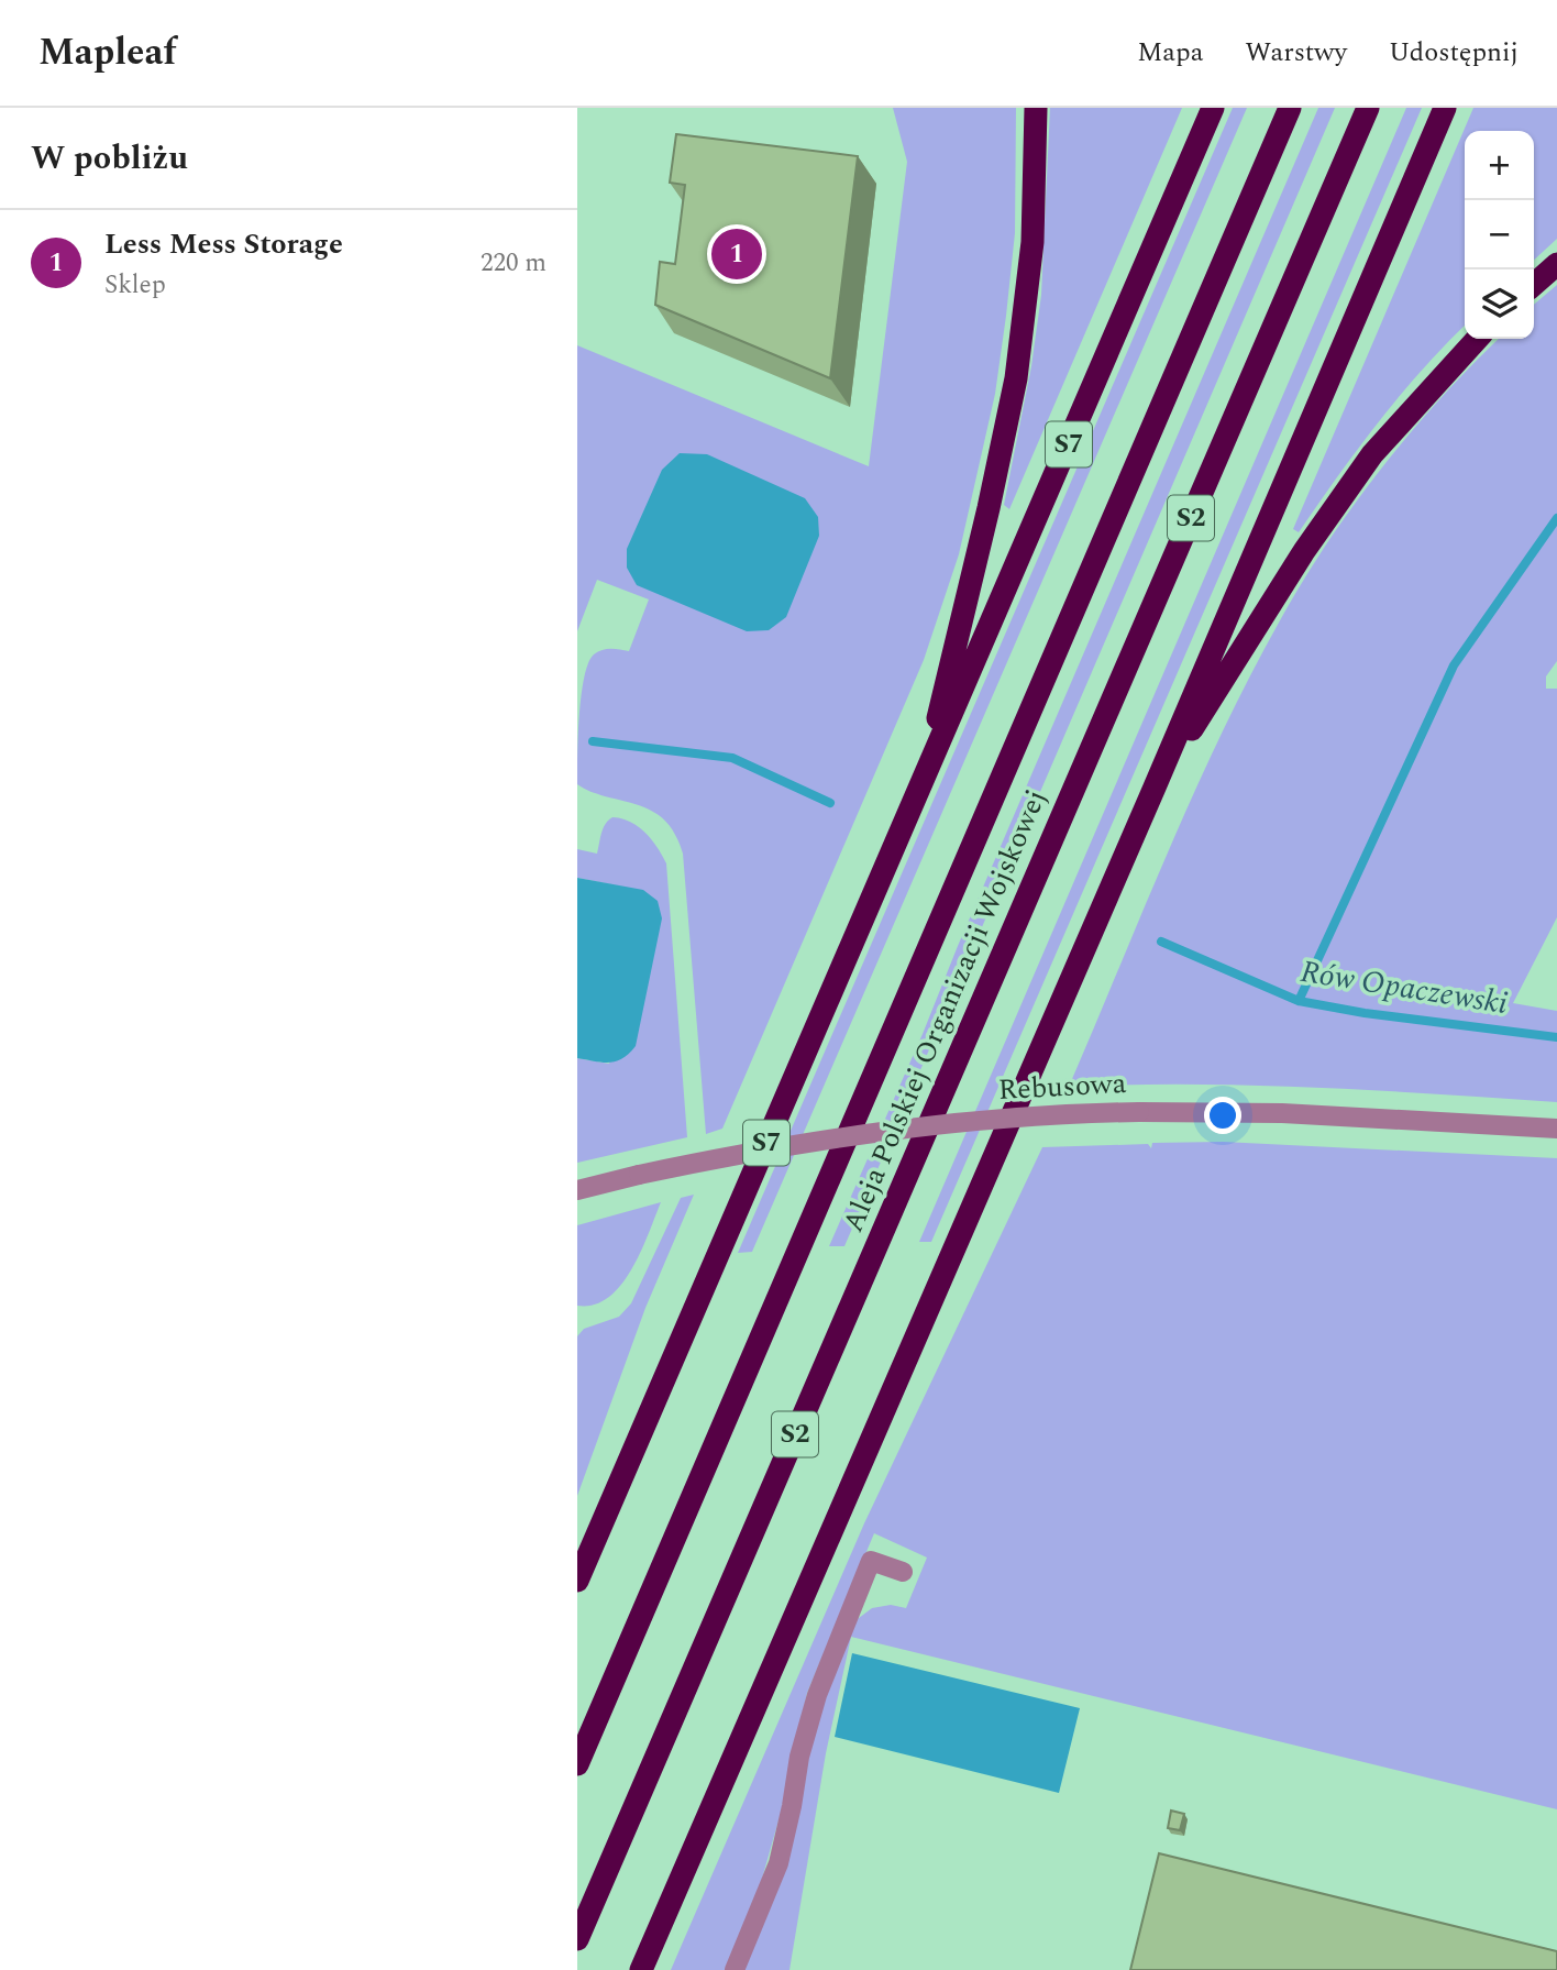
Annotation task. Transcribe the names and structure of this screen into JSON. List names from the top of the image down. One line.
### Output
{"streets":{"highway":["S7","S2","Aleja Polskiej Organizacji Wojskowej"],"street":["Rebusowa"]},"water":["Rów Opaczewski"],"page":{"header":"Mapleaf","nav":["Mapa","Warstwy","Udostępnij"],"heading":"W pobliżu","map_buttons":["+","−"],"list":[{"mark":"1","name":"Less Mess Storage","note":"Sklep","value":"220 m"}],"pins":"1"}}
